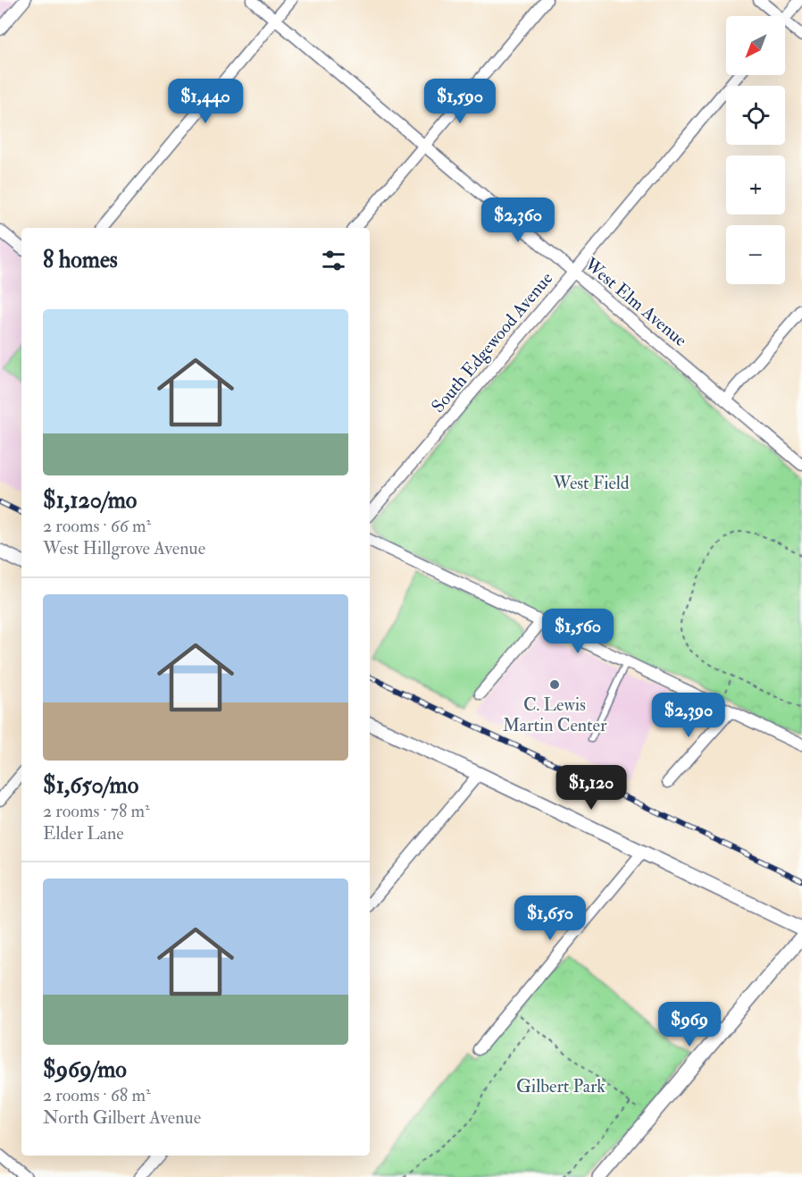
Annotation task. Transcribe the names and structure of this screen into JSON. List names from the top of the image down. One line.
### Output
{"streets":{"street":["West Elm Avenue","South Edgewood Avenue"]},"crossings":[["West Elm Avenue","South Edgewood Avenue"]],"parks":["West Field","Gilbert Park"],"places":["C. Lewis Martin Center"],"north":"bottom left","page":{"map_buttons":["+","−"],"price":["$1,440","$1,590","$2,360","$1,560","$2,390","$1,120","$1,650","$969"],"heading":"8 homes","list":[{"name":"$1,120/mo","note":"2 rooms · 66 m² · West Hillgrove Avenue"},{"name":"$1,650/mo","note":"2 rooms · 78 m² · Elder Lane"},{"name":"$969/mo","note":"2 rooms · 68 m² · North Gilbert Avenue"}]}}
